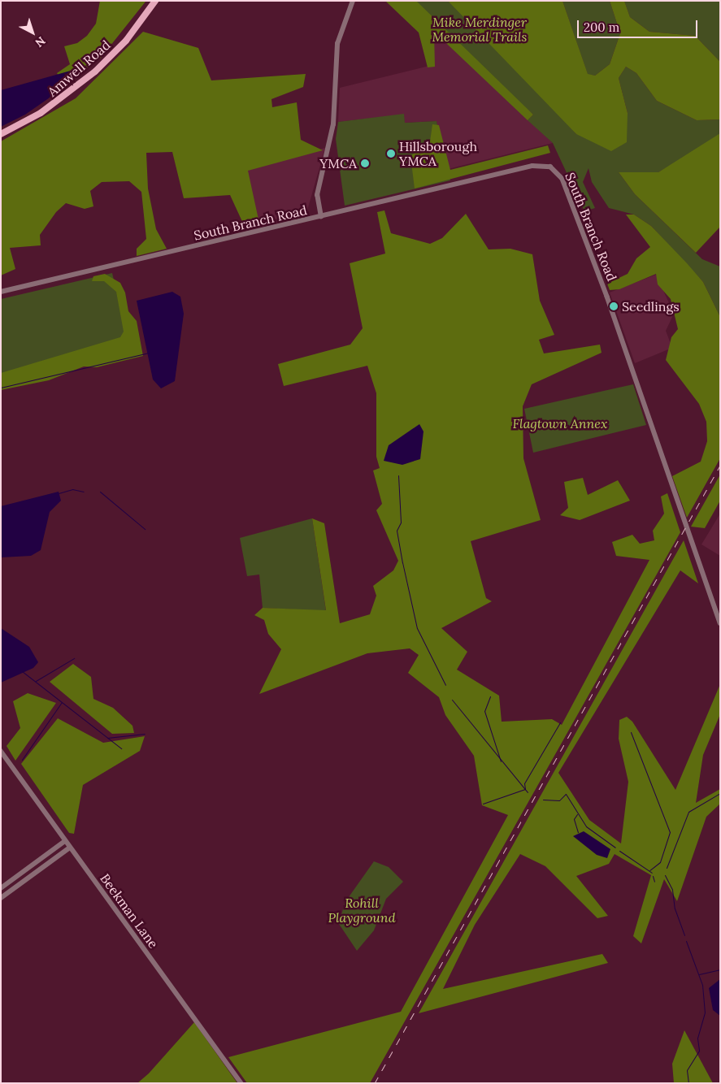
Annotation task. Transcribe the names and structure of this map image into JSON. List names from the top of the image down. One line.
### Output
{"streets":{"main road":["Amwell Road"],"street":["South Branch Road","Beekman Lane"]},"parks":["Mike Merdinger Memorial Trails","Flagtown Annex","Rohill Playground"],"places":["Hillsborough YMCA","YMCA","Seedlings"],"scale_bar":"200 m","north":"bottom right"}
